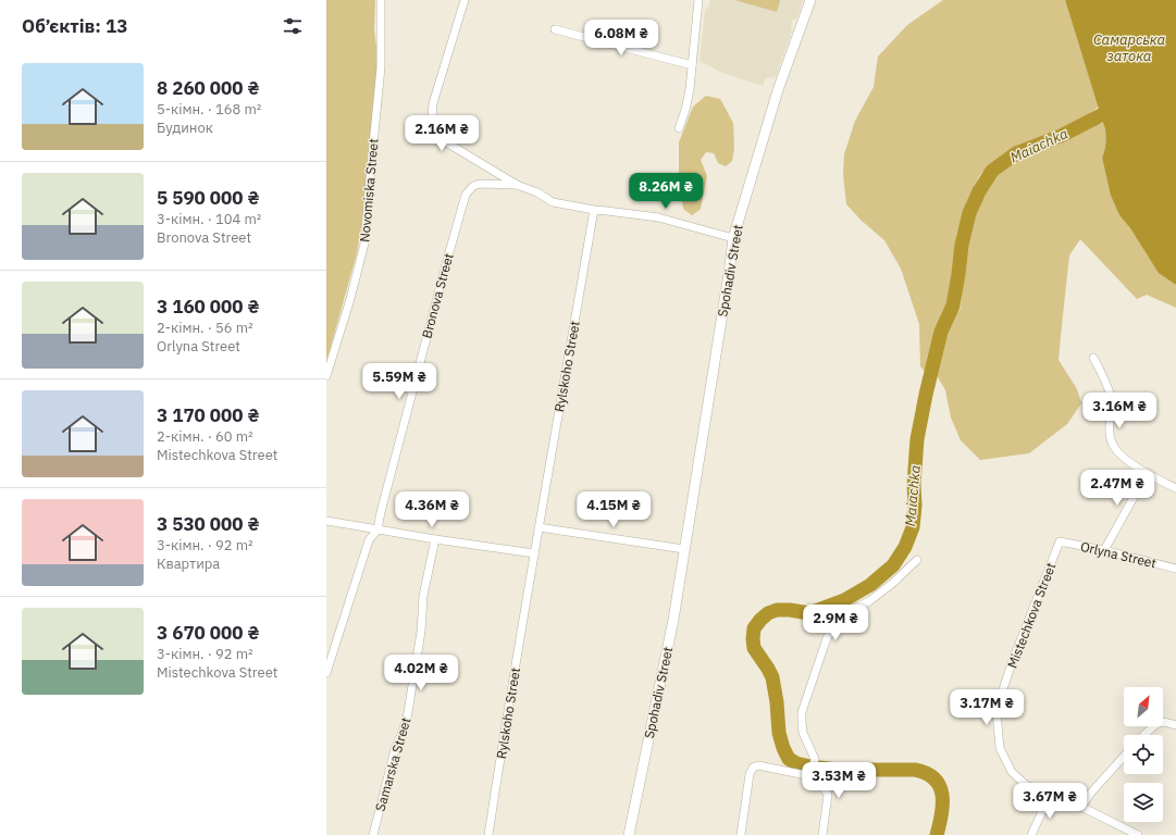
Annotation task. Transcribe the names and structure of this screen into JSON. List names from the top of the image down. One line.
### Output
{"streets":{"street":["Novomiska Street","Spohadiv Street","Bronova Street","Rylskoho Street","Orlyna Street","Mistechkova Street","Samarska Street"]},"crossings":[["Orlyna Street","Mistechkova Street"]],"water":["Самарська затока","Maiachka"],"north":"top right","page":{"heading":"Об’єктів: 13","price":["6.08M ₴","2.16M ₴","8.26M ₴","5.59M ₴","3.16M ₴","2.47M ₴","4.36M ₴","4.15M ₴","2.9M ₴","4.02M ₴","3.17M ₴","3.53M ₴","3.67M ₴"],"list":[{"name":"8 260 000 ₴","note":"5-кімн. · 168 m² · Будинок"},{"name":"5 590 000 ₴","note":"3-кімн. · 104 m² · Bronova Street"},{"name":"3 160 000 ₴","note":"2-кімн. · 56 m² · Orlyna Street"},{"name":"3 170 000 ₴","note":"2-кімн. · 60 m² · Mistechkova Street"},{"name":"3 530 000 ₴","note":"3-кімн. · 92 m² · Квартира"},{"name":"3 670 000 ₴","note":"3-кімн. · 92 m² · Mistechkova Street"}]}}
